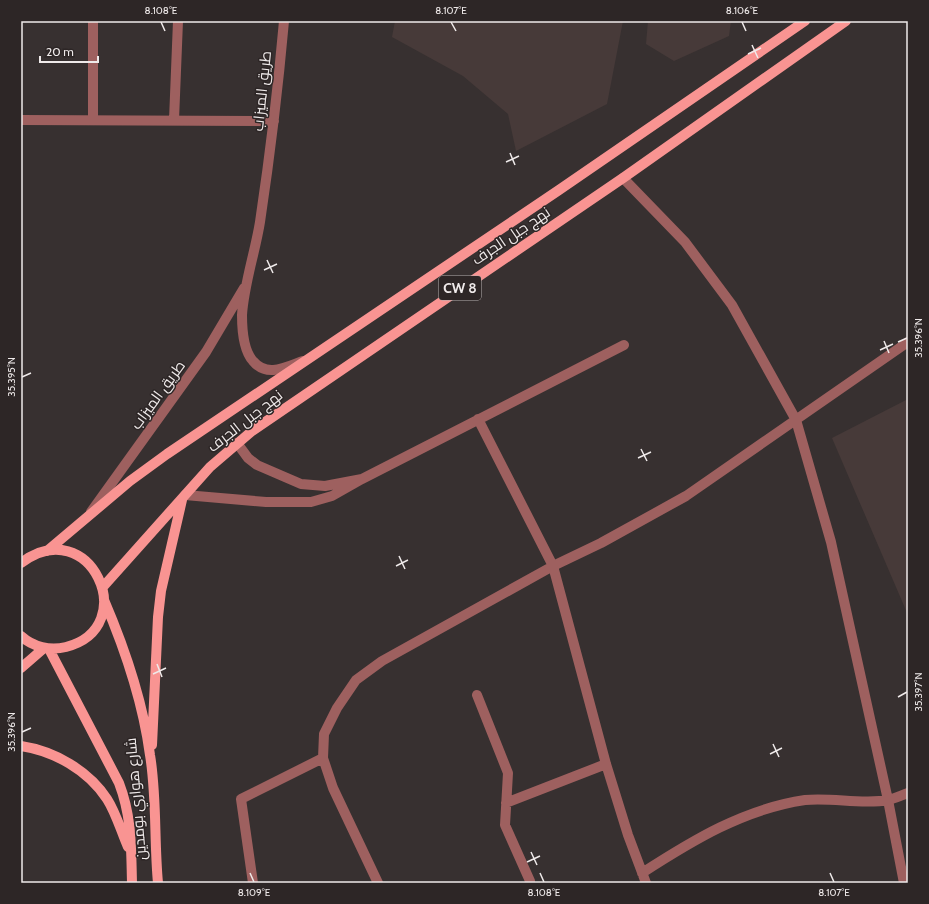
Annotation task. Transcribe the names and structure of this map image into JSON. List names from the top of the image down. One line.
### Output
{"streets":{"main road":["نهج جبل الجرف","CW 8","شارع هواري بومدين"],"street":["طريق الميزاب"]},"crossings":[["طريق الميزاب","نهج جبل الجرف"]],"scale_bar":"20 m","coordinates":["8.108°E","8.107°E","8.106°E","35.396°N","35.395°N","35.397°N","8.109°E"]}
